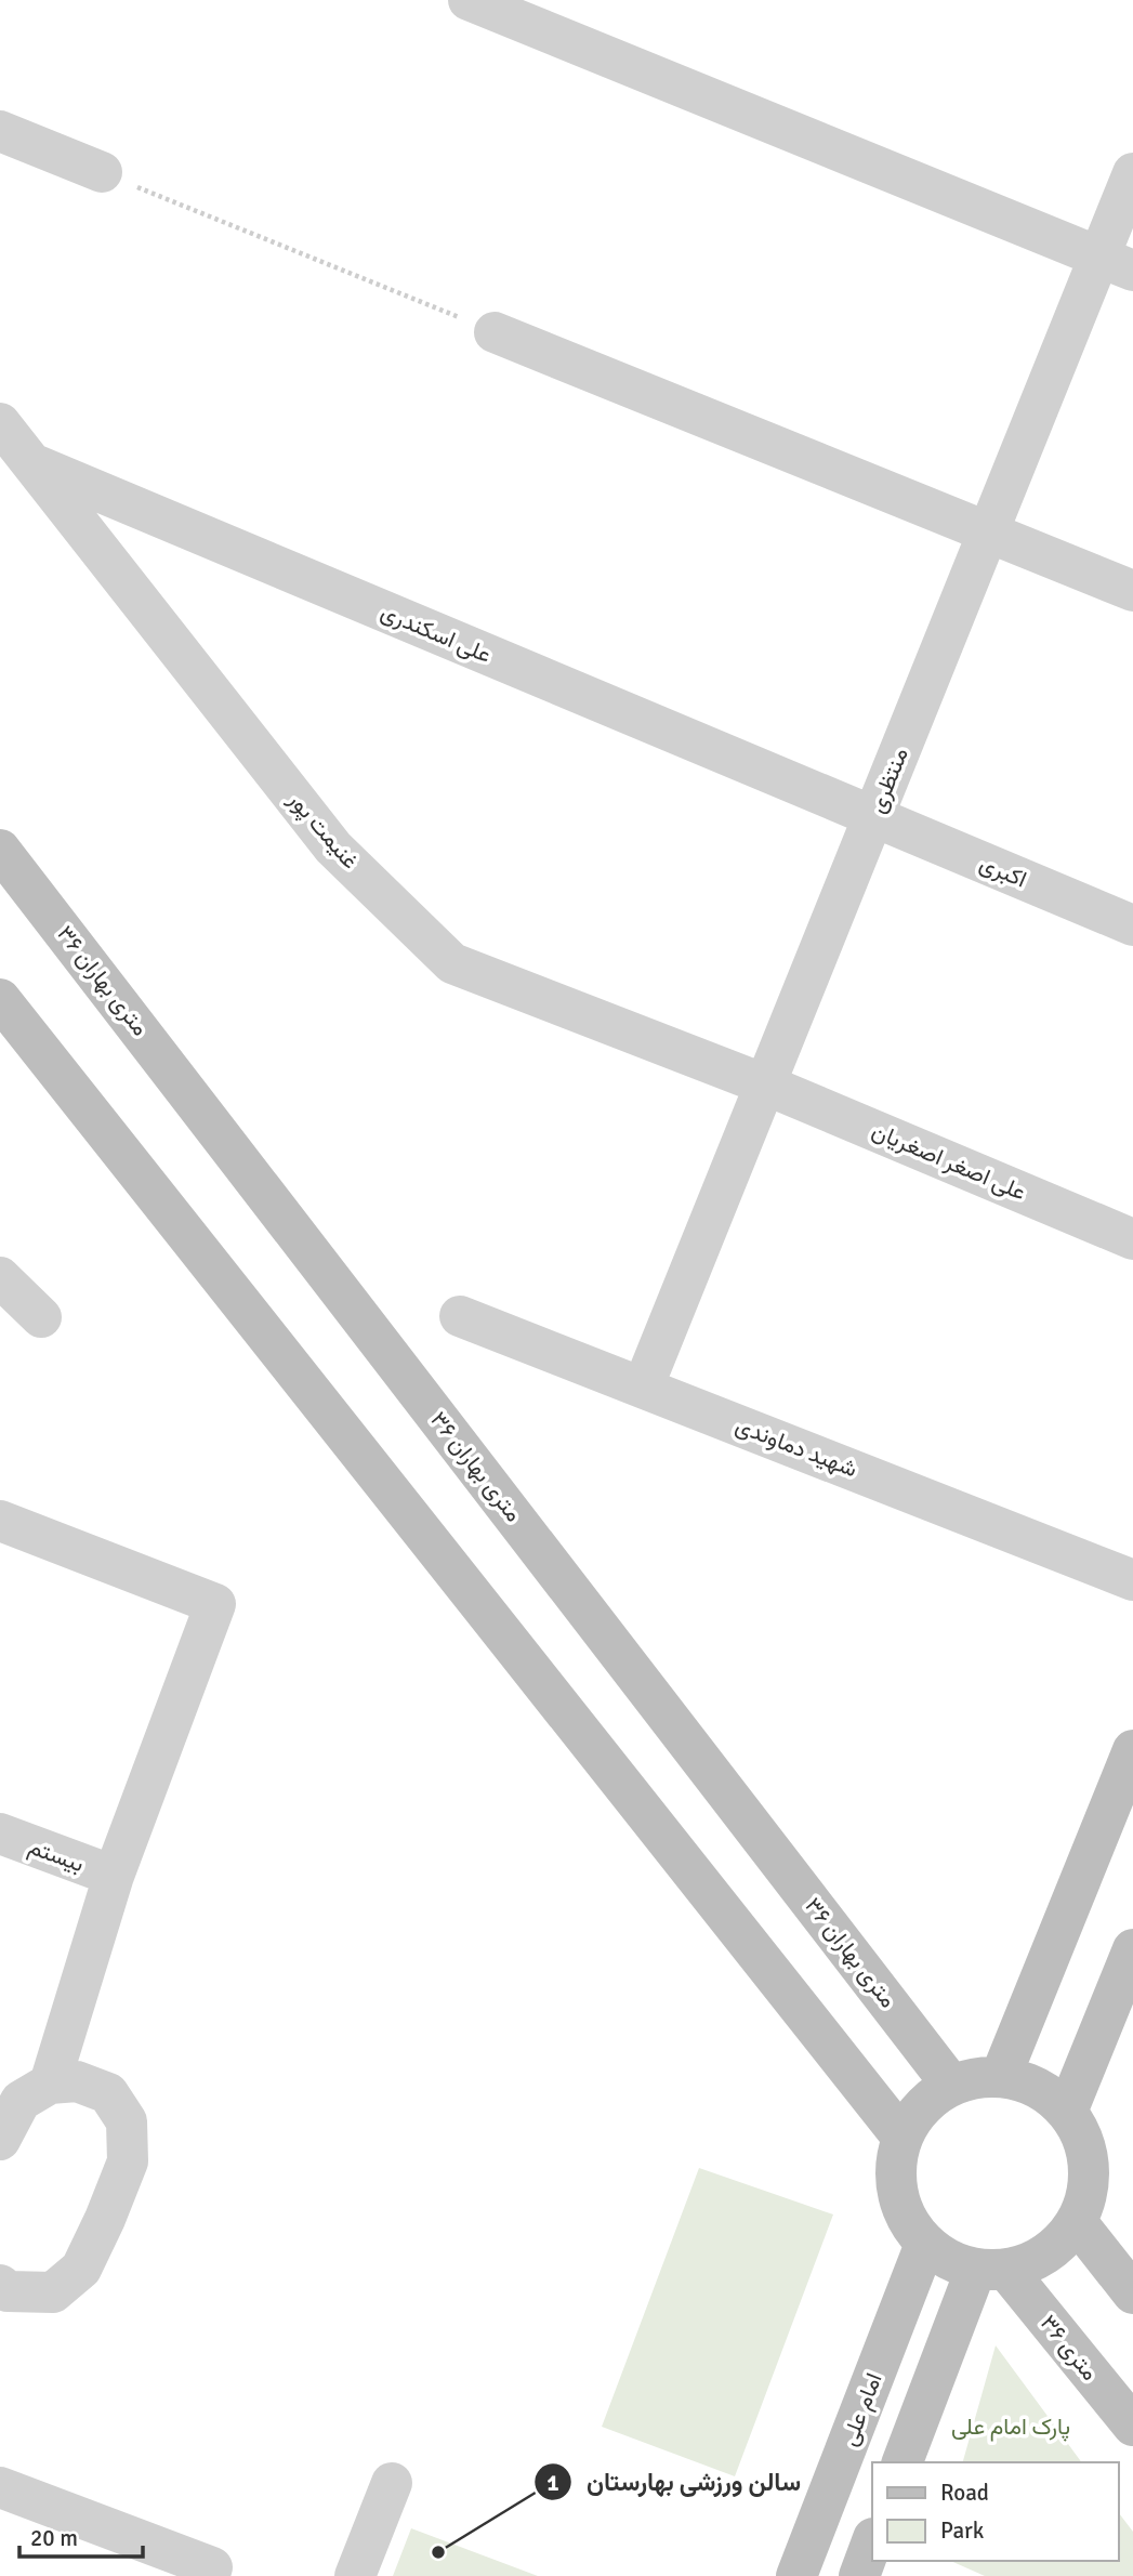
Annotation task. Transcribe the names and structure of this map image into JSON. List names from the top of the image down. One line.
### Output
{"streets":{"street":["علی اسکندری","منتظری","غنیمت پور","اکبری","۳۶ متری بهاران","علی اصغر اصغریان","شهید دماوندی","بیستم","۳۶ متری","امام علی"]},"crossings":[["علی اسکندری","منتظری"],["علی اسکندری","غنیمت پور"],["علی اسکندری","اکبری"],["منتظری","غنیمت پور"],["منتظری","اکبری"],["منتظری","علی اصغر اصغریان"],["منتظری","شهید دماوندی"],["غنیمت پور","علی اصغر اصغریان"],["۳۶ متری بهاران","۳۶ متری"],["۳۶ متری بهاران","امام علی"],["۳۶ متری","امام علی"]],"parks":["پارک امام علی"],"places":["سالن ورزشی بهارستان"],"legend":["Road","Park"],"scale_bar":"20 m"}
